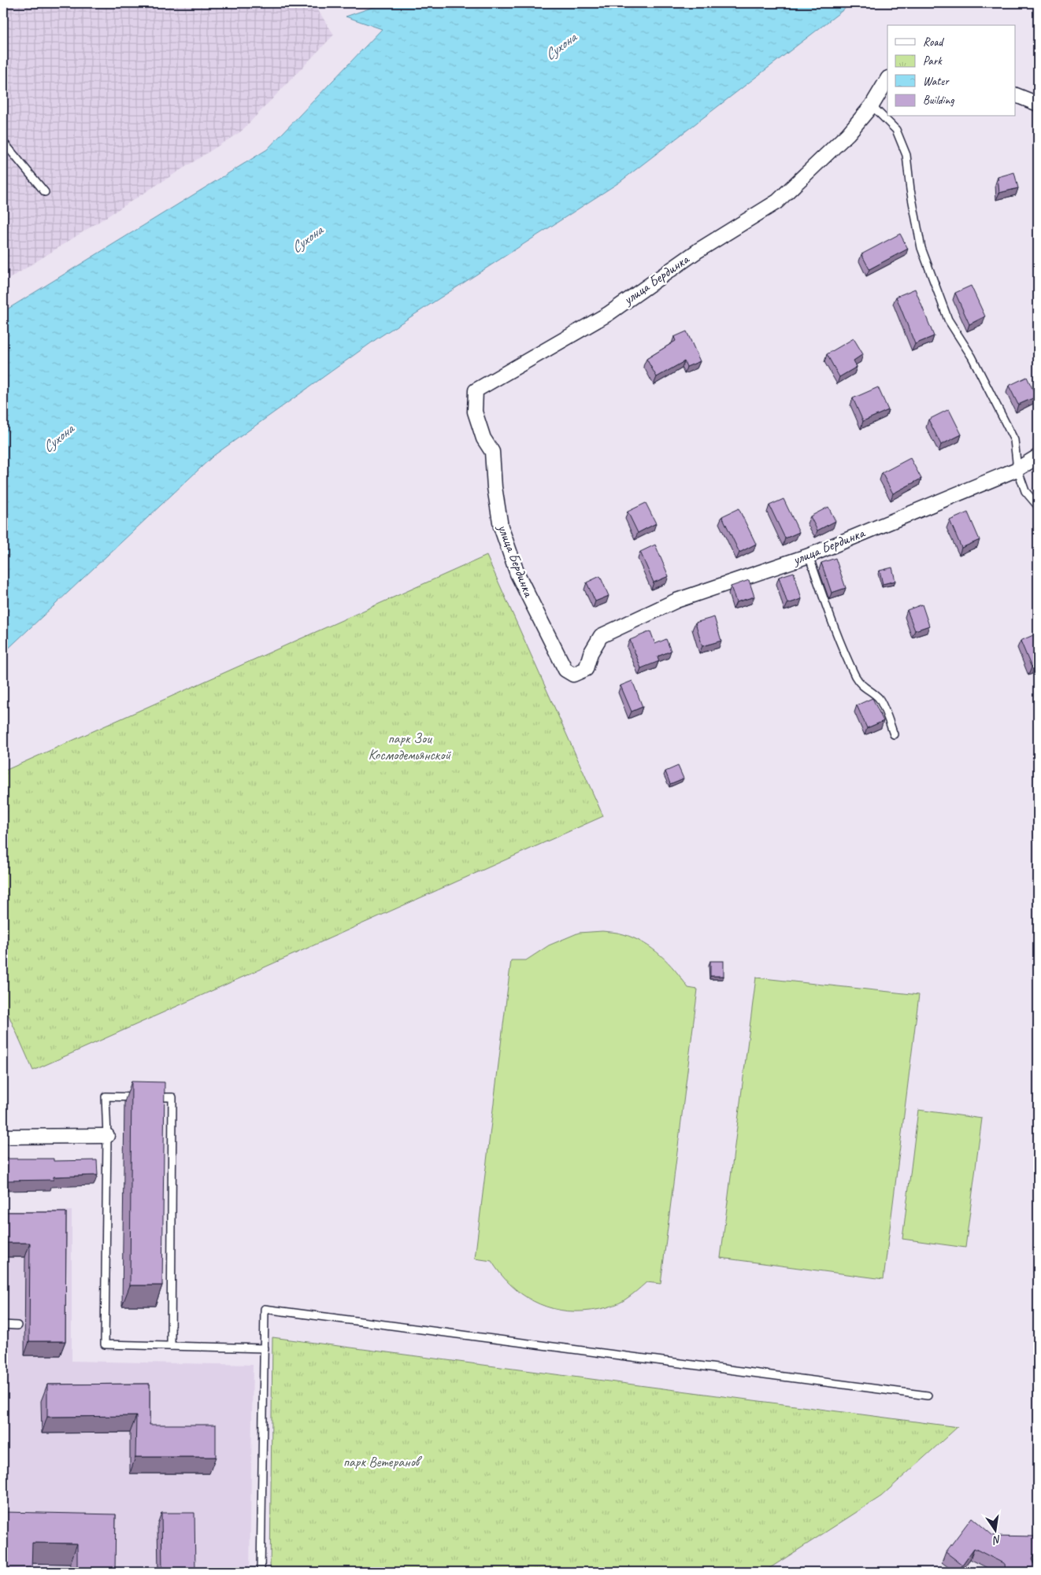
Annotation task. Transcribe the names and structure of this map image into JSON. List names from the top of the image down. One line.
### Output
{"streets":{"street":["улица Бердинка"]},"water":["Сухона"],"parks":["парк Зои Космодемьянской","парк Ветеранов"],"legend":["Road","Park","Water","Building"],"north":"bottom"}
